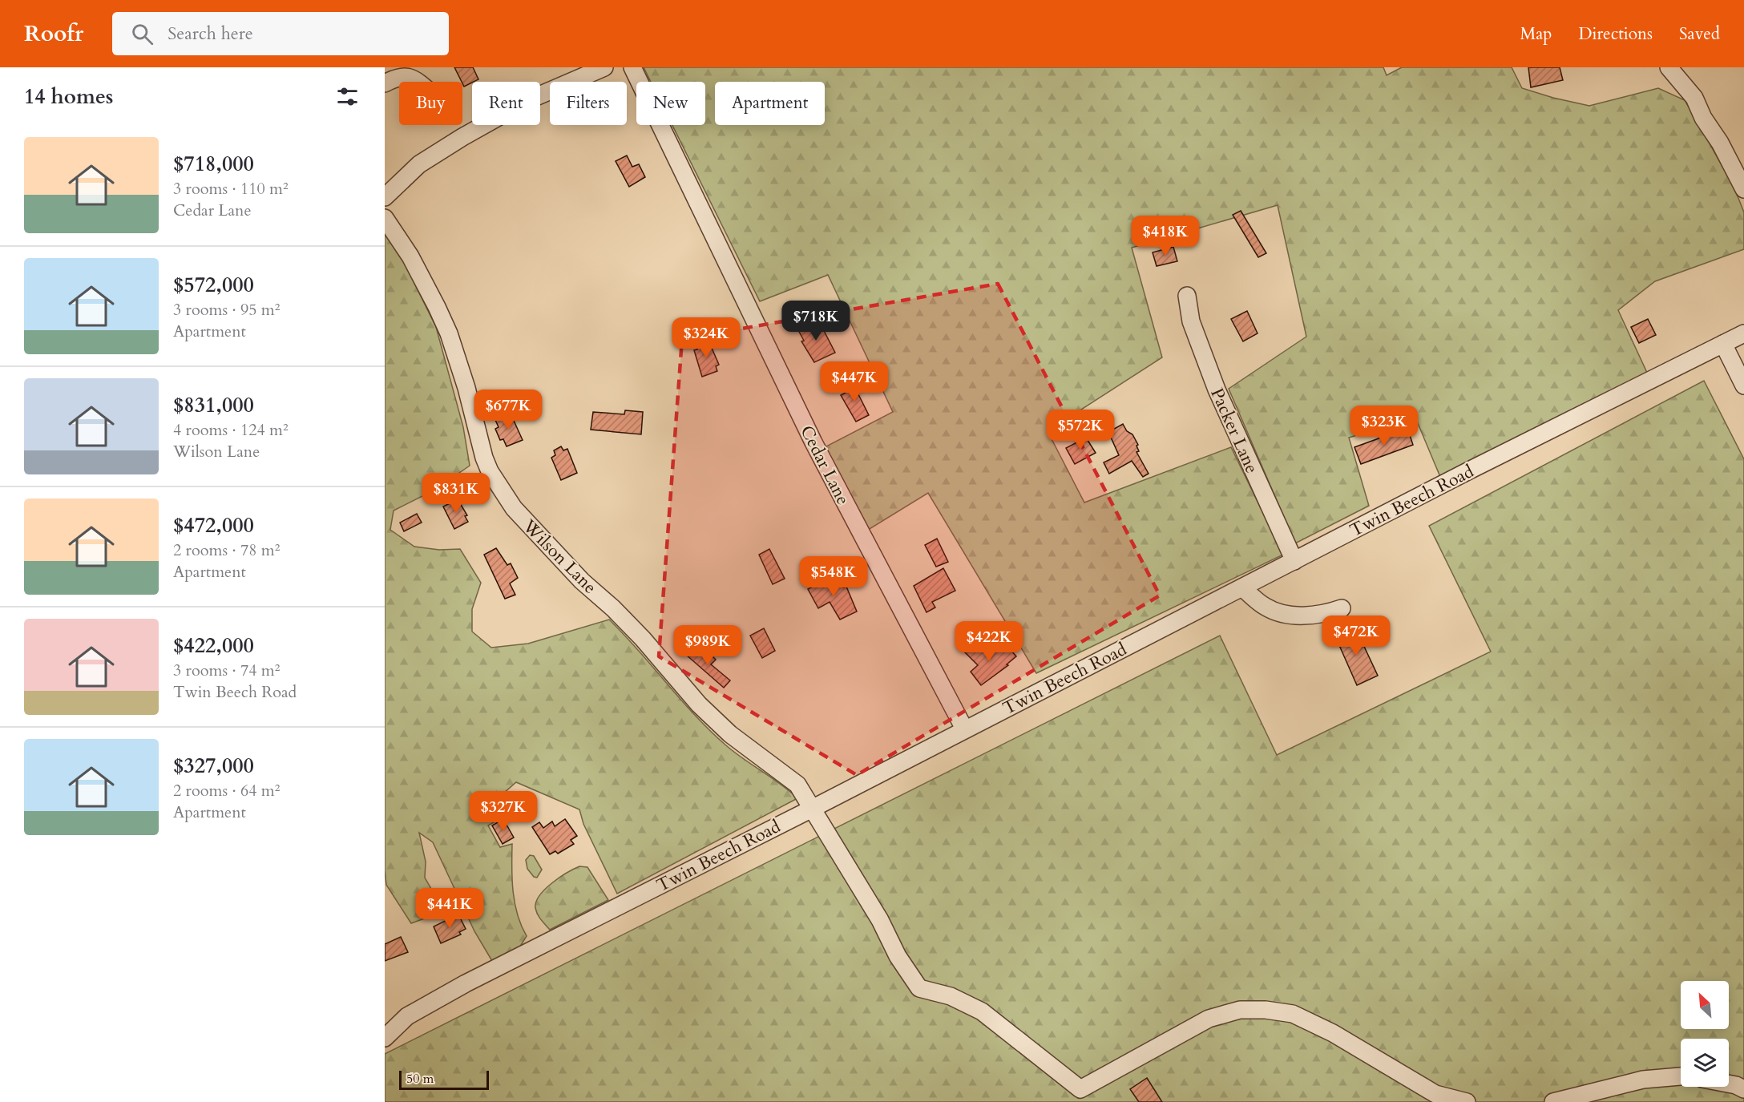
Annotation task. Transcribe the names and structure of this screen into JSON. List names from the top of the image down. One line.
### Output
{"streets":{"street":["Packer Lane","Cedar Lane","Twin Beech Road","Wilson Lane"]},"crossings":[["Packer Lane","Twin Beech Road"],["Cedar Lane","Twin Beech Road"],["Twin Beech Road","Wilson Lane"]],"scale_bar":"50 m","north":"top left","page":{"header":"Roofr","search":"Search here","nav":["Map","Directions","Saved"],"heading":"14 homes","chip":["Buy","Rent","Filters","New","Apartment"],"list":[{"name":"$718,000","note":"3 rooms · 110 m² · Cedar Lane"},{"name":"$572,000","note":"3 rooms · 95 m² · Apartment"},{"name":"$831,000","note":"4 rooms · 124 m² · Wilson Lane"},{"name":"$472,000","note":"2 rooms · 78 m² · Apartment"},{"name":"$422,000","note":"3 rooms · 74 m² · Twin Beech Road"},{"name":"$327,000","note":"2 rooms · 64 m² · Apartment"}],"price":["$418K","$718K","$324K","$447K","$677K","$323K","$572K","$831K","$548K","$472K","$422K","$989K","$327K","$441K"],"scale":"50 m"}}
